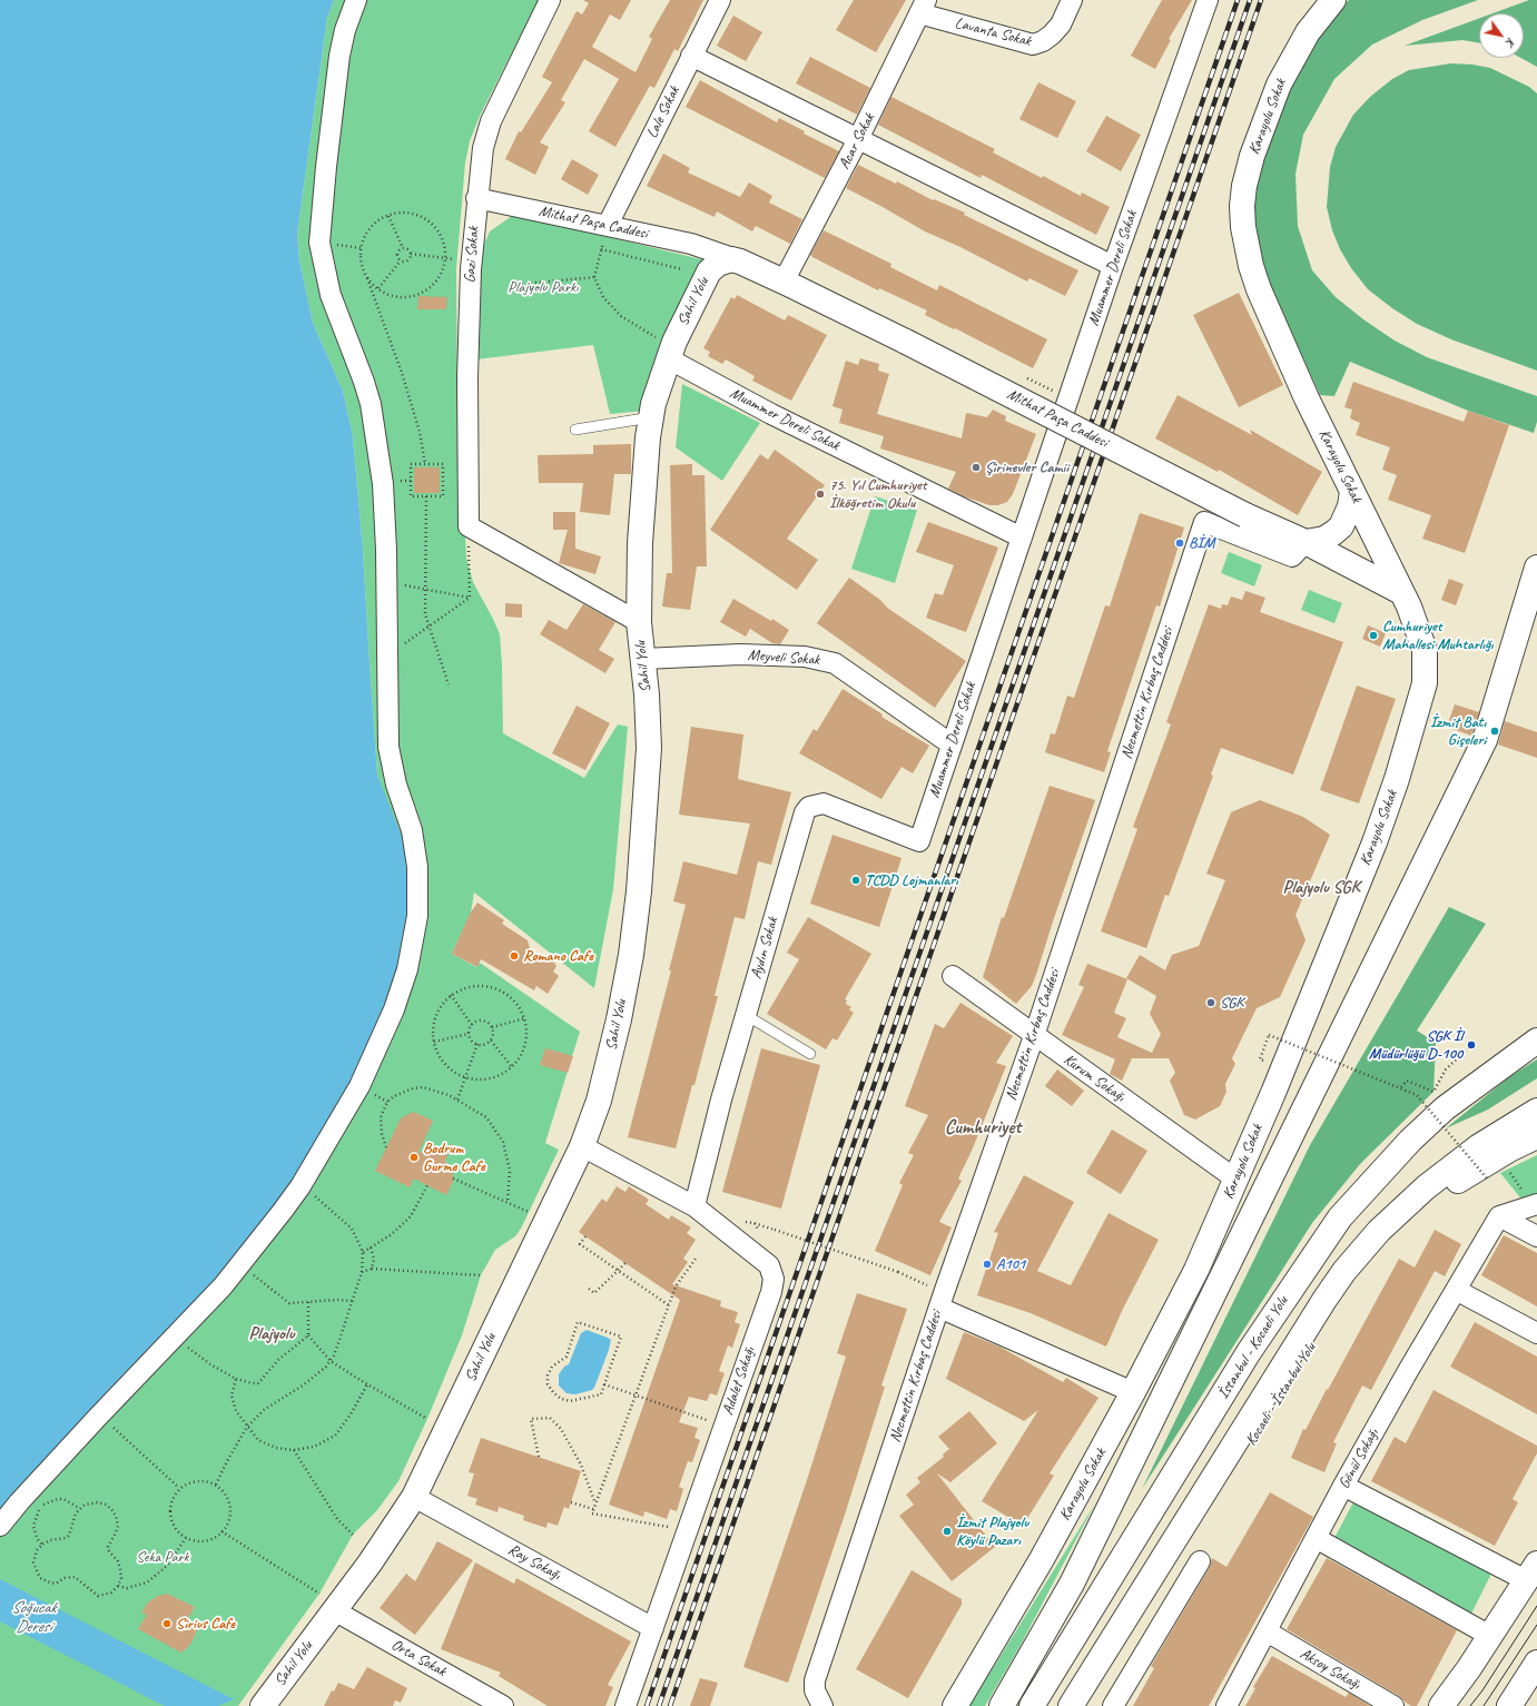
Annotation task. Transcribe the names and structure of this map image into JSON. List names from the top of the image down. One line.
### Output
{"streets":{"main road":["Karayolu Sokak","Mithat Paşa Caddesi","Sahil Yolu","İstanbul - Kocaeli Yolu","Kocaeli - İstanbul Yolu"],"street":["Lavanta Sokak","Lale Sokak","Acar Sokak","Gazi Sokak","Muammer Dereli Sokak","Meyveli Sokak","Necmettin Kırbaş Caddesi","Aydın Sokak","Kurum Sokağı","Adalet Sokağı","Gönül Sokağı","Ray Sokağı","Orta Sokak","Aksoy Sokağı"]},"crossings":[["Lavanta Sokak","Acar Sokak"],["Lale Sokak","Mithat Paşa Caddesi"],["Karayolu Sokak","Mithat Paşa Caddesi"],["Karayolu Sokak","Kurum Sokağı"],["Acar Sokak","Mithat Paşa Caddesi"],["Mithat Paşa Caddesi","Gazi Sokak"],["Mithat Paşa Caddesi","Sahil Yolu"],["Mithat Paşa Caddesi","Necmettin Kırbaş Caddesi"],["Muammer Dereli Sokak","Sahil Yolu"],["Muammer Dereli Sokak","Meyveli Sokak"],["Muammer Dereli Sokak","Aydın Sokak"],["Sahil Yolu","Meyveli Sokak"],["Sahil Yolu","Adalet Sokağı"],["Sahil Yolu","Ray Sokağı"],["Sahil Yolu","Orta Sokak"],["Necmettin Kırbaş Caddesi","Kurum Sokağı"],["Aydın Sokak","Adalet Sokağı"],["Adalet Sokağı","Ray Sokağı"],["Gönül Sokağı","Aksoy Sokağı"]],"districts":["Plajyolu SGK","Cumhuriyet","Plajyolu"],"water":["Soğucak Deresi"],"parks":["Plajyolu Parkı","Seka Park"],"places":["Şirinevler Camii","75. Yıl Cumhuriyet İlköğretim Okulu","BİM","Cumhuriyet Mahallesi Muhtarlığı","İzmit Batı Gişeleri","TCDD Lojmanları","Romano Cafe","SGK","SGK İl Müdürlüğü D-100","Bodrum Gurme Cafe","A101","İzmit Plajyolu Köylü Pazarı","Sirius Cafe"],"north":"bottom right"}
